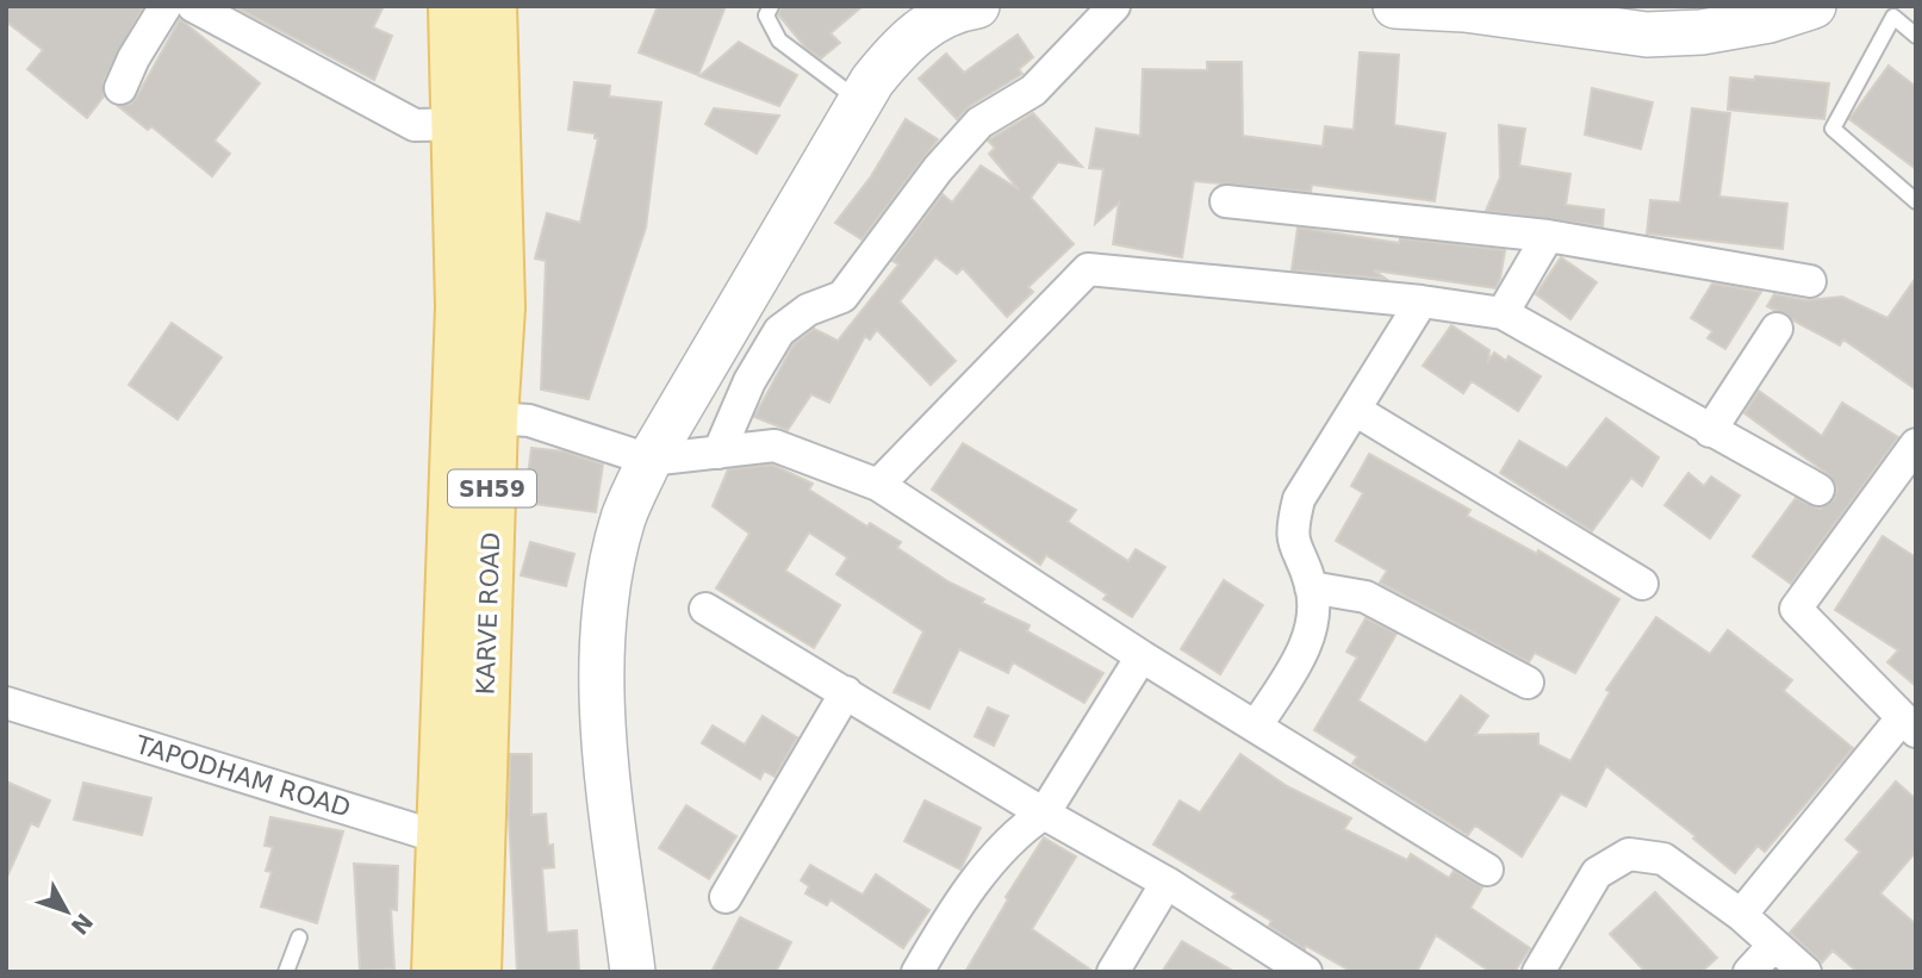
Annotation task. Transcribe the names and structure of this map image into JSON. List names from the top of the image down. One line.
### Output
{"streets":{"main road":["SH59","KARVE ROAD"],"street":["TAPODHAM ROAD"]},"crossings":[["KARVE ROAD","TAPODHAM ROAD"]],"north":"bottom right"}
